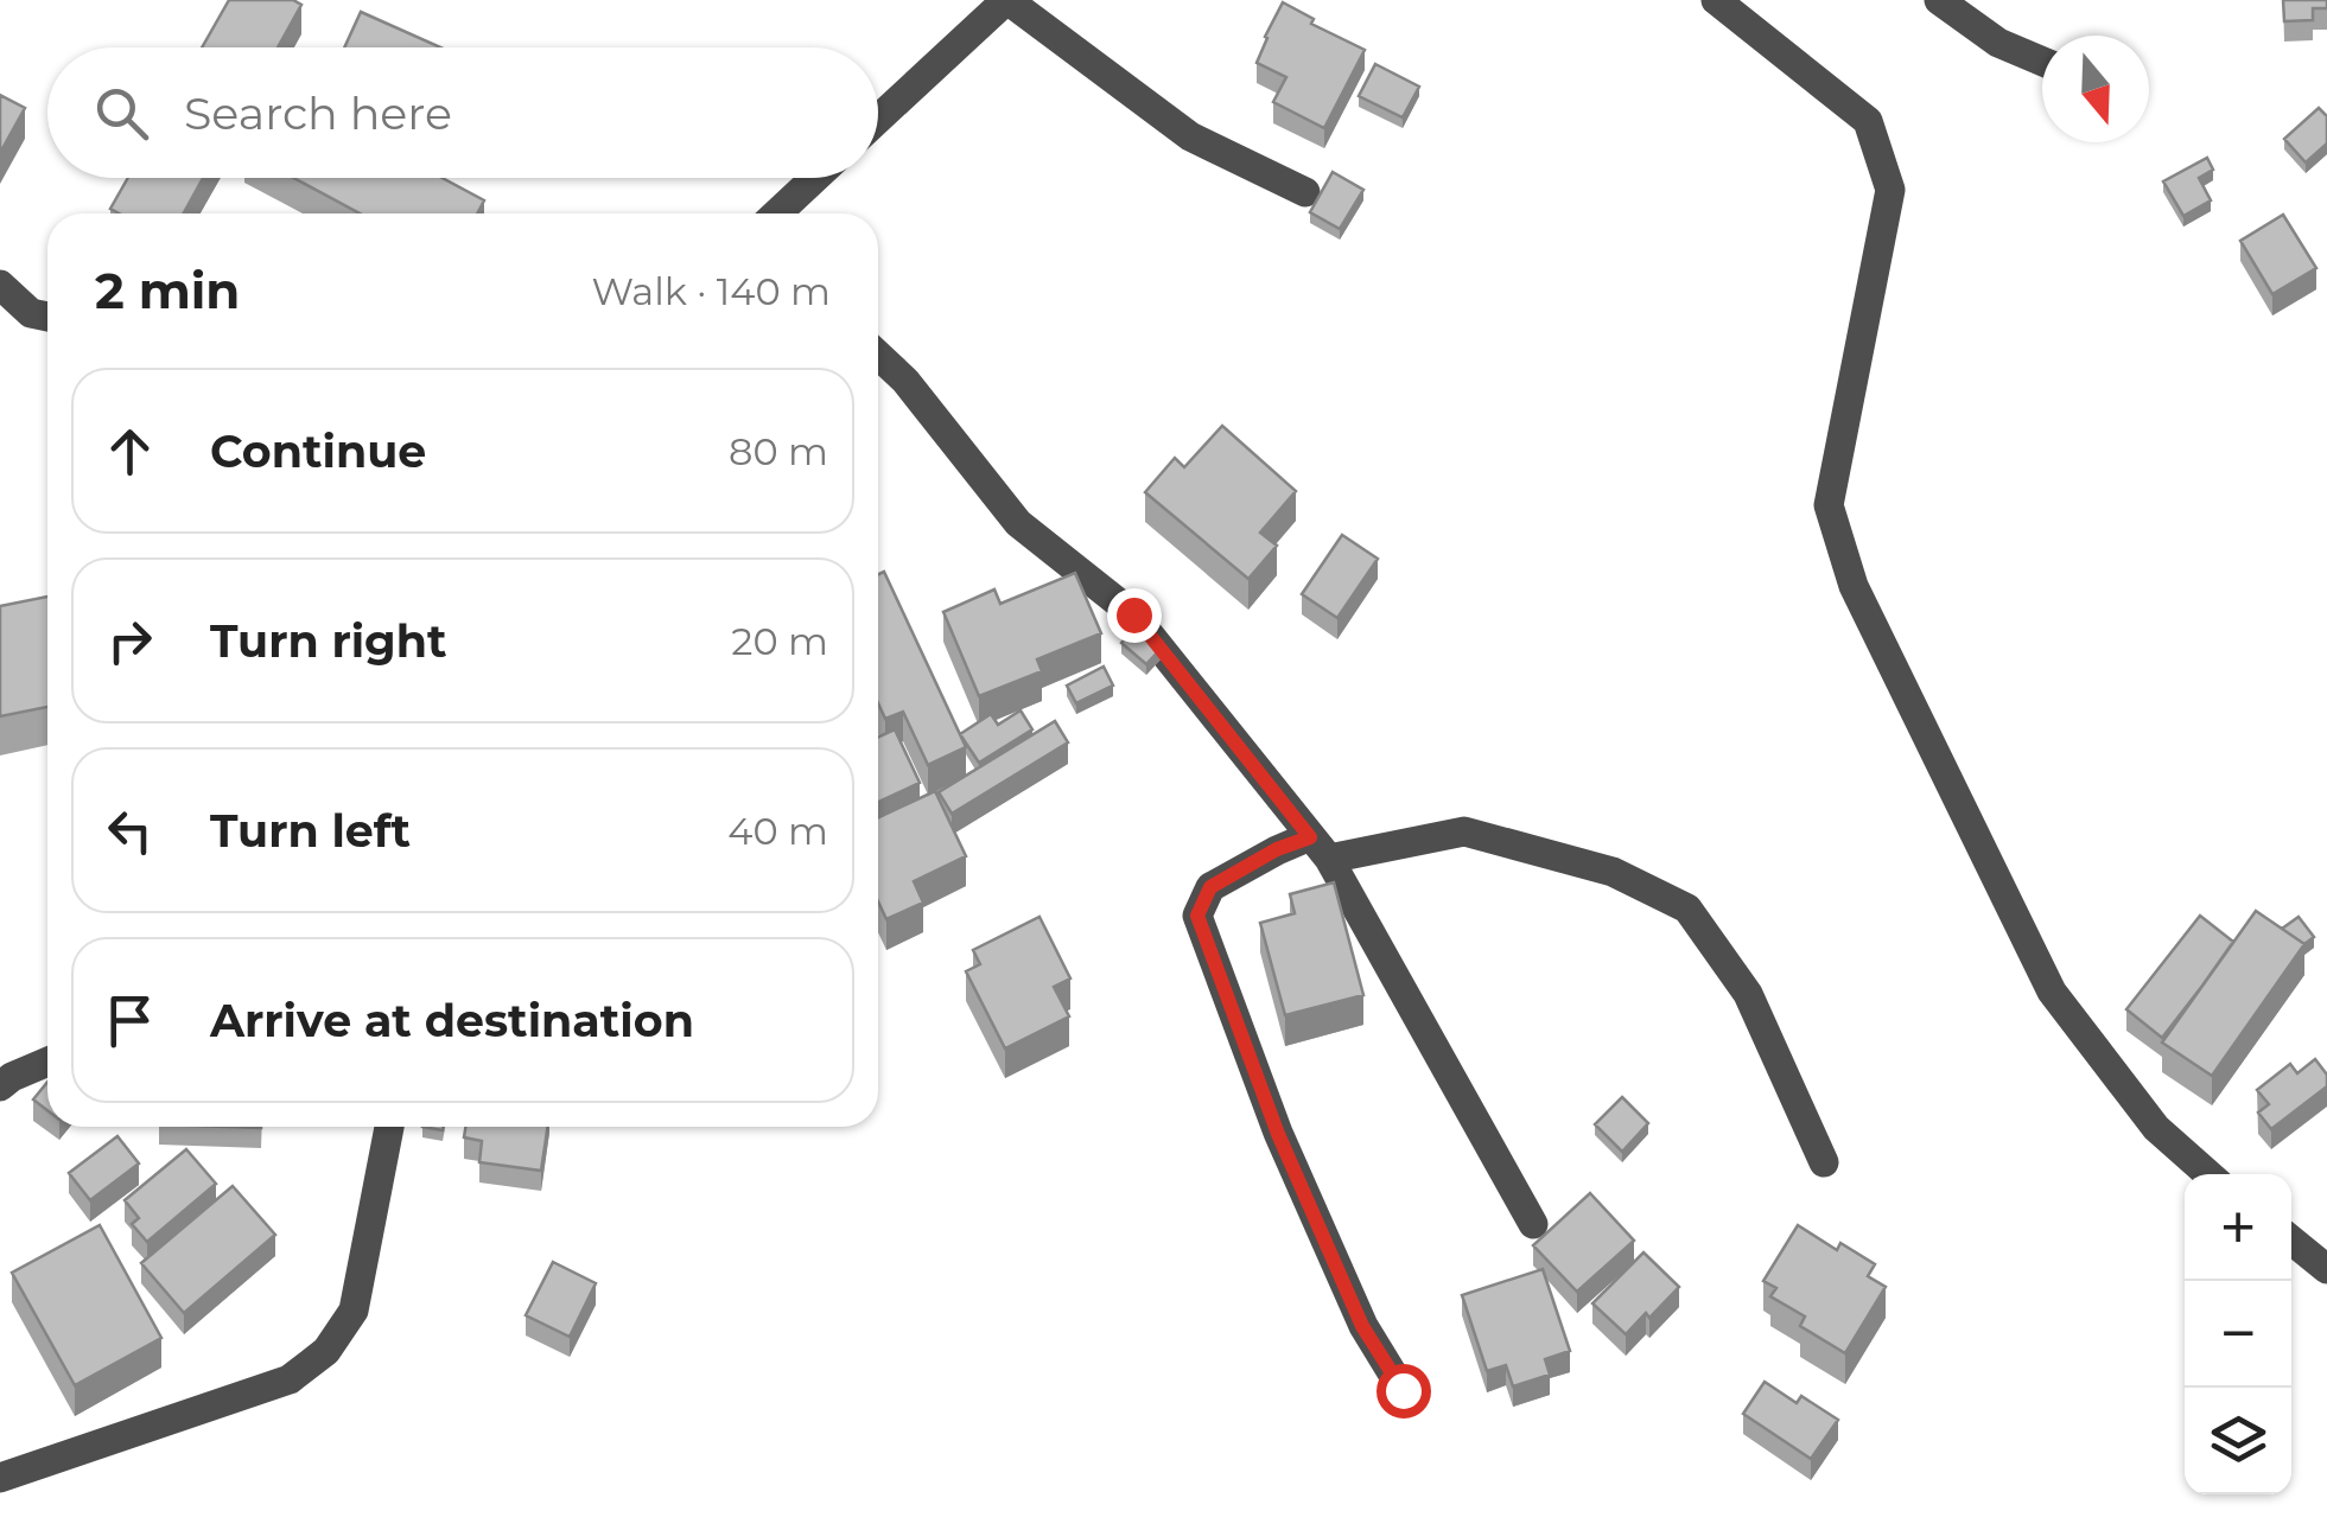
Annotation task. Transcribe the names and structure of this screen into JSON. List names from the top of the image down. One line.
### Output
{"north":"bottom","page":{"search":"Search here","heading":["2 min","Walk · 140 m"],"list":[["Continue","80 m"],["Turn right","20 m"],["Turn left","40 m"],"Arrive at destination"],"map_buttons":["+","−"]}}
